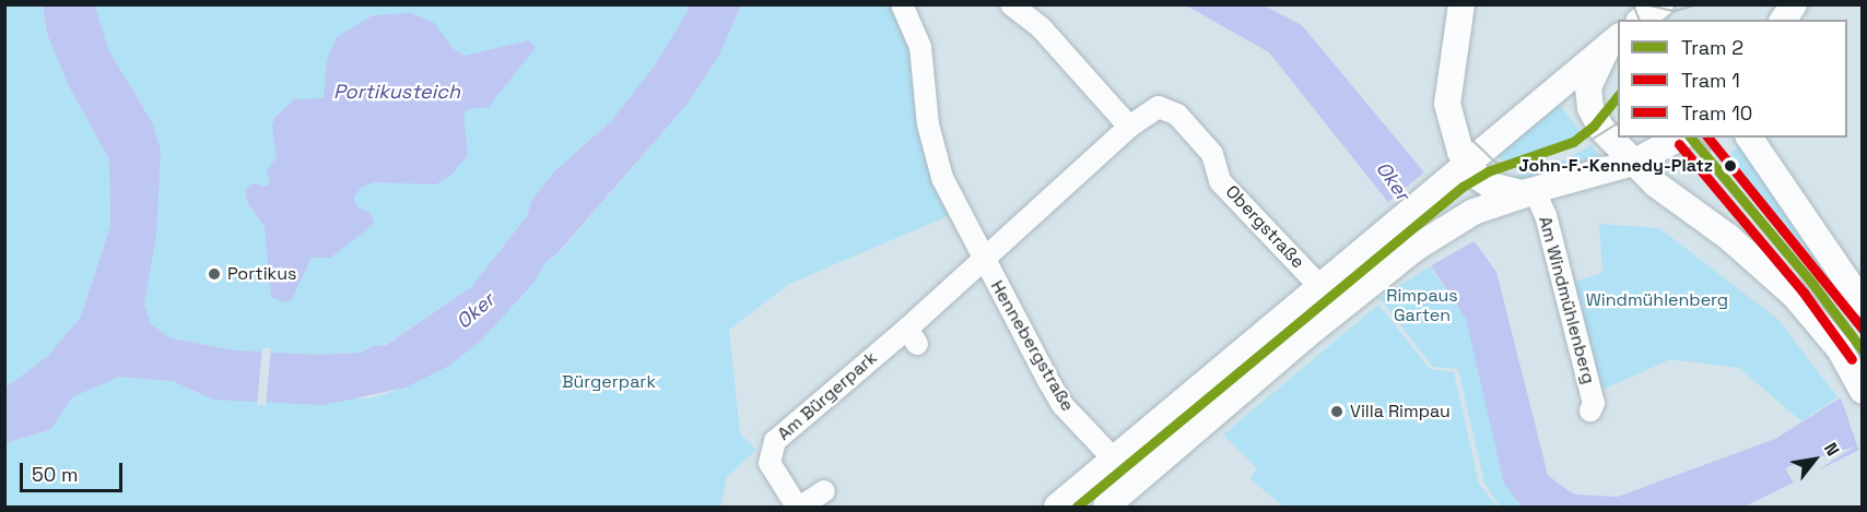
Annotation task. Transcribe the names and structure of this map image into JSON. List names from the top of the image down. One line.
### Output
{"streets":{"street":["Obergstraße","Am Windmühlenberg","Hennebergstraße","Am Bürgerpark"]},"crossings":[["Obergstraße","Hennebergstraße"],["Hennebergstraße","Am Bürgerpark"]],"water":["Portikusteich","Oker"],"parks":["Rimpaus Garten","Windmühlenberg","Bürgerpark"],"places":["John-F.-Kennedy-Platz","Portikus","Villa Rimpau"],"lines":["tram line 2","tram line 10","tram line 1"],"legend":["Tram 2","Tram 1","Tram 10"],"scale_bar":"50 m","north":"top right"}
